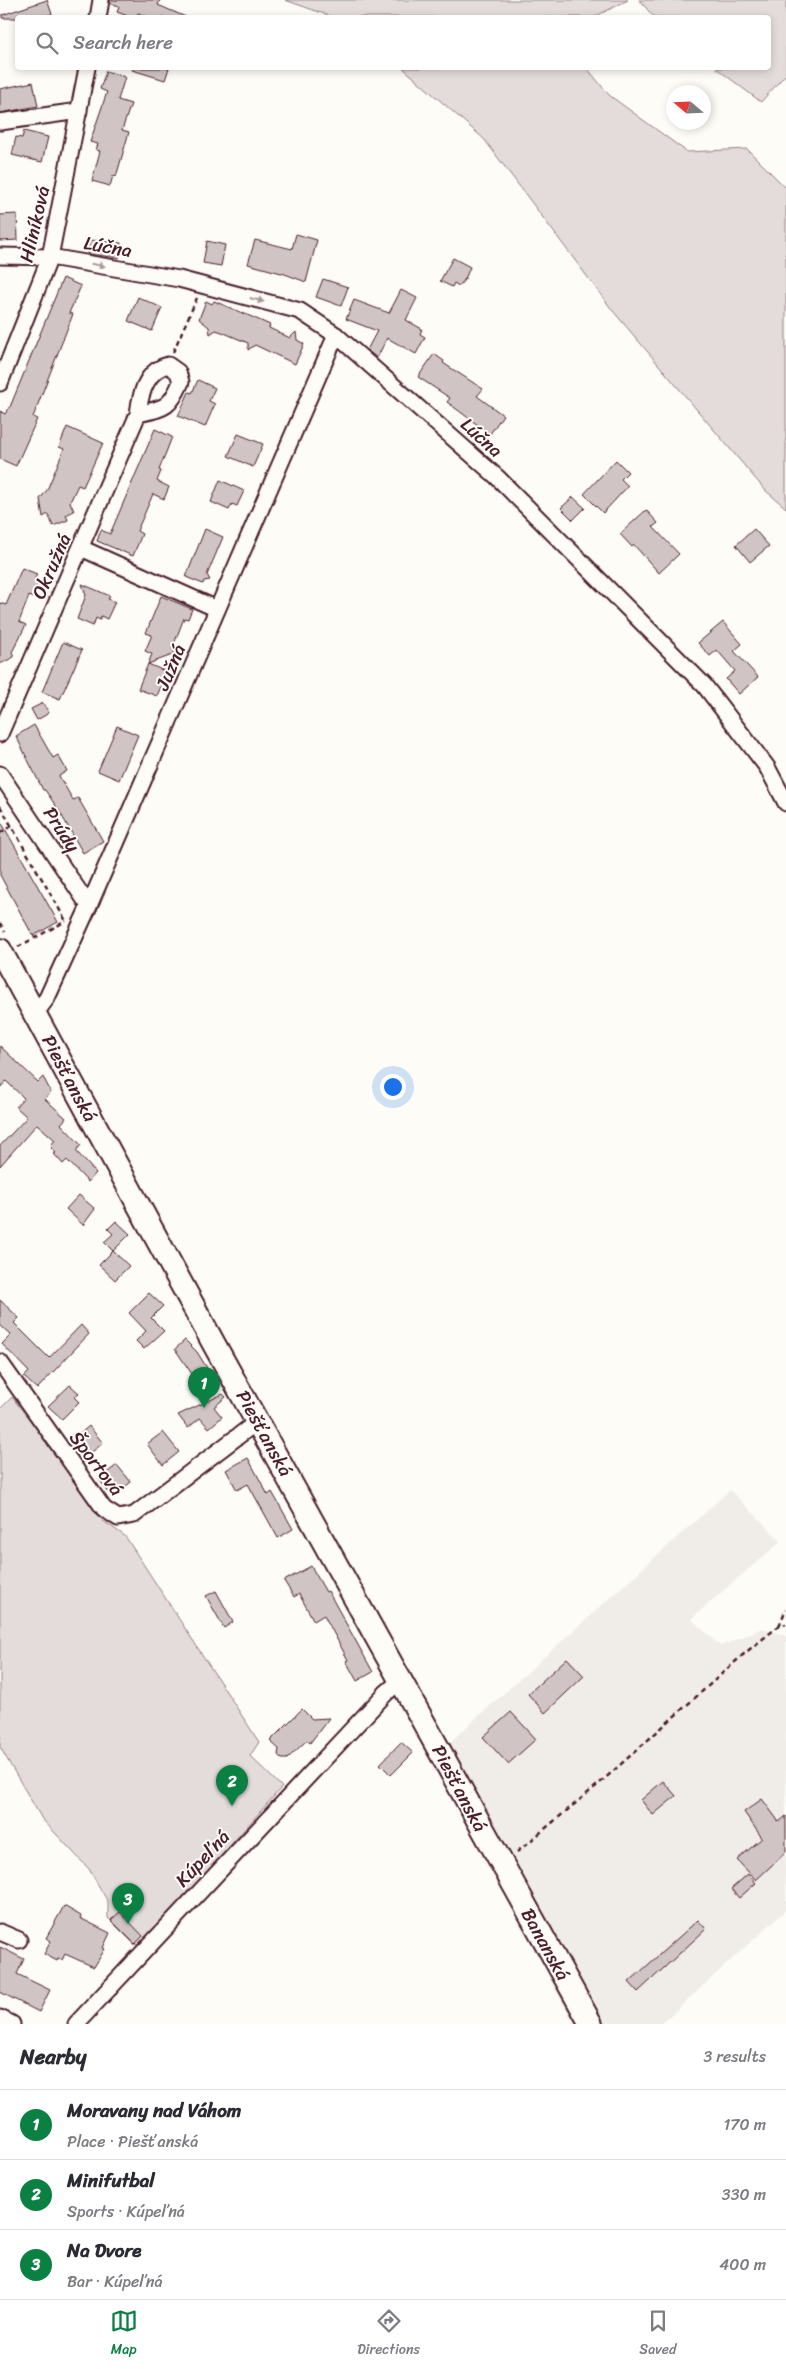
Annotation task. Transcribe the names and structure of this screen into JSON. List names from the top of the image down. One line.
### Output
{"streets":{"main road":["Piešťanská","Bananská"],"street":["Hliníková","Lúčna","Okružná","Južná","Prúdy","Športová","Kúpeľná"]},"crossings":[["Hliníková","Lúčna"],["Lúčna","Južná"],["Južná","Prúdy"],["Južná","Piešťanská"],["Piešťanská","Športová"],["Piešťanská","Kúpeľná"],["Piešťanská","Bananská"]],"north":"left","page":{"search":"Search here","pins":["1","2","3"],"heading":["Nearby","3 results"],"list":[{"mark":"1","name":"Moravany nad Váhom","note":"Place · Piešťanská","value":"170 m"},{"mark":"2","name":"Minifutbal","note":"Sports · Kúpeľná","value":"330 m"},{"mark":"3","name":"Na Dvore","note":"Bar · Kúpeľná","value":"400 m"}],"nav":["Map","Directions","Saved"]}}
